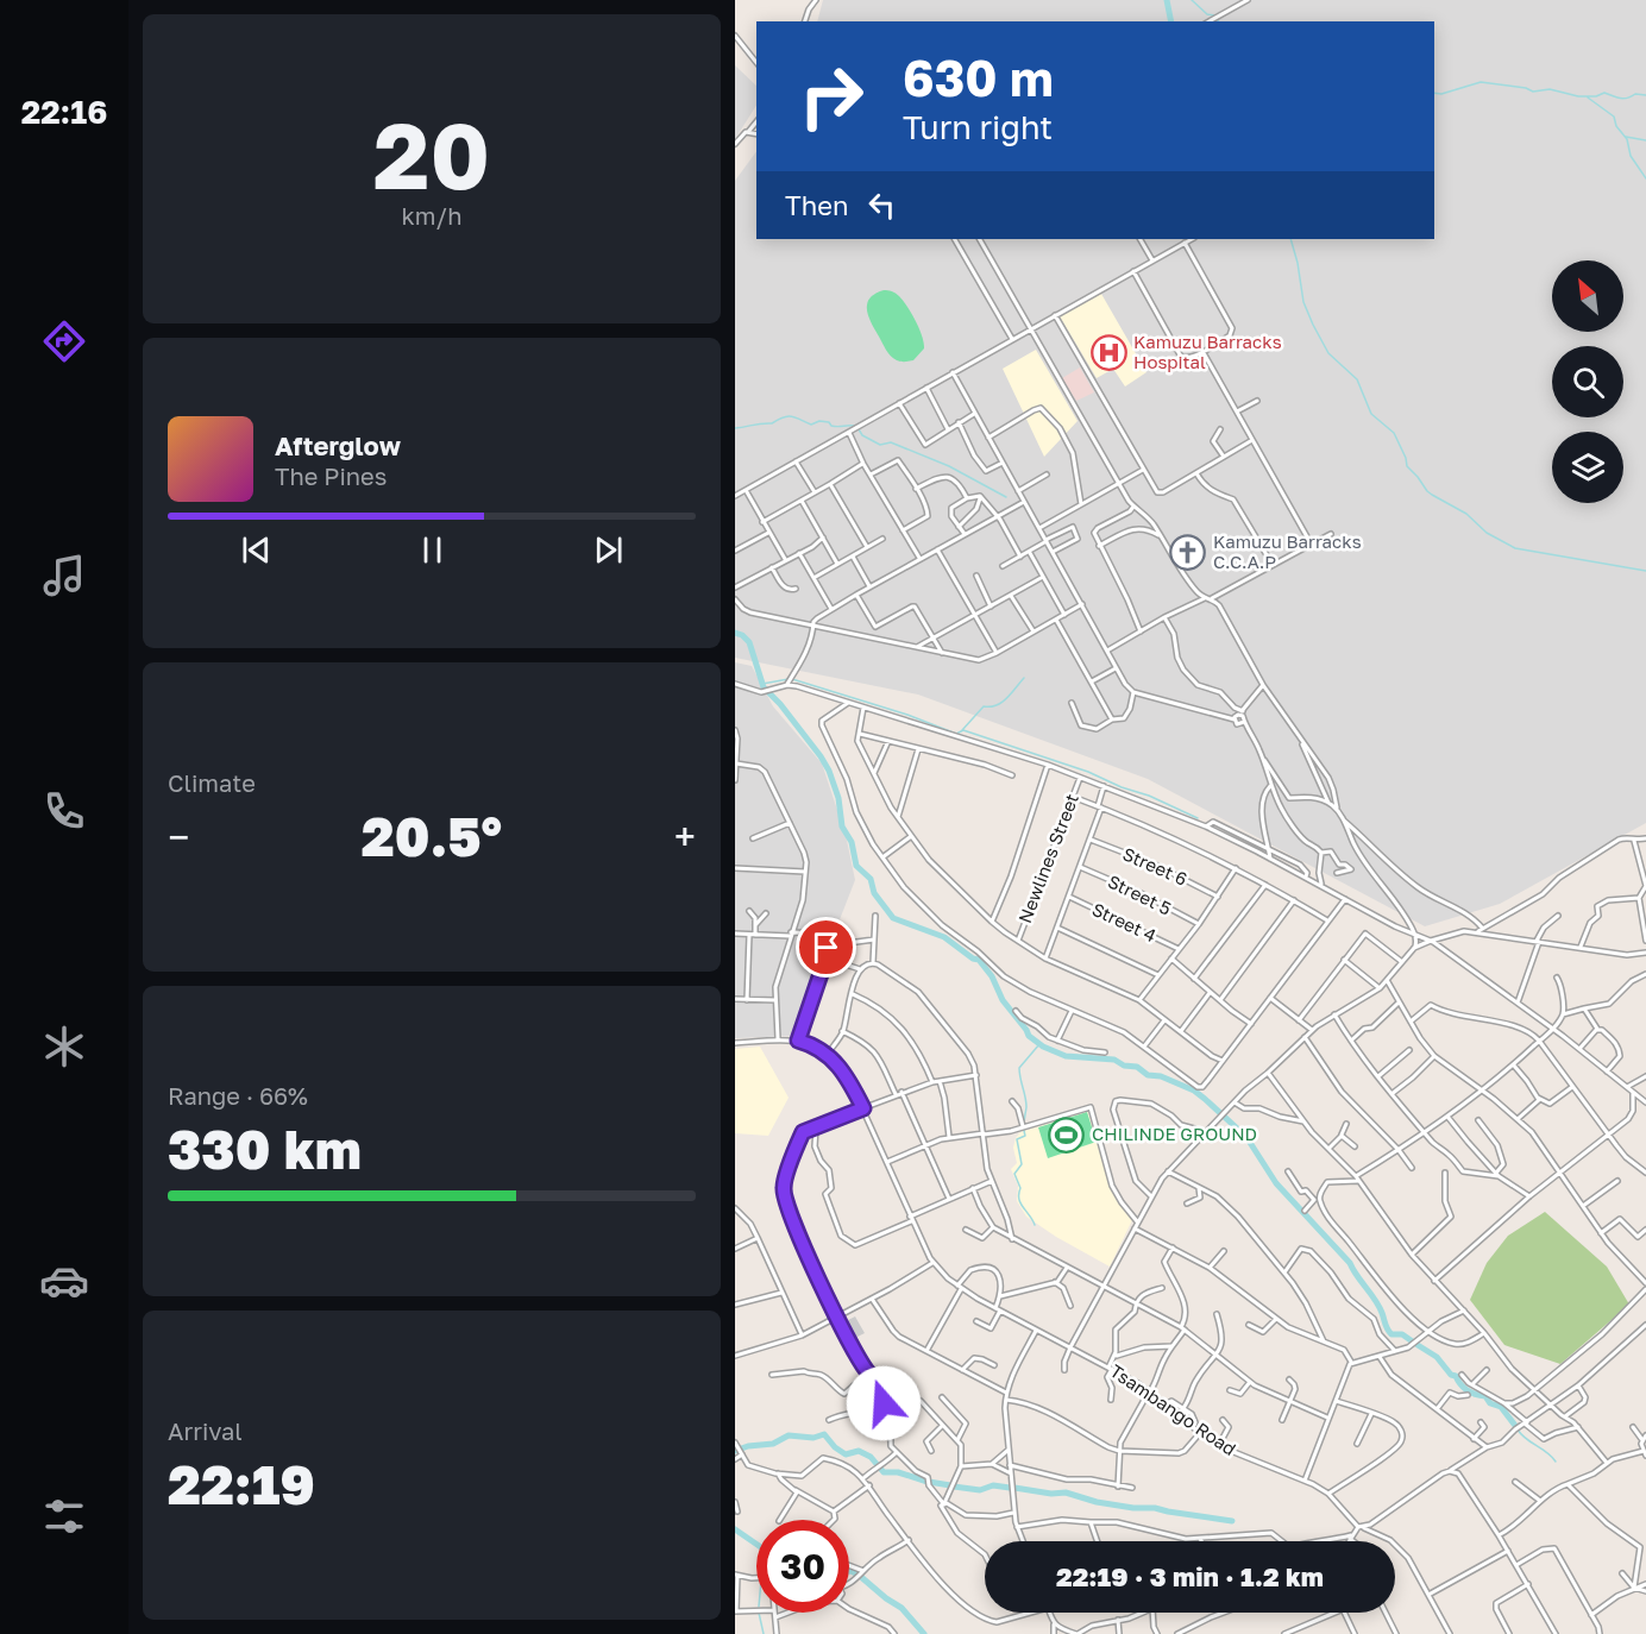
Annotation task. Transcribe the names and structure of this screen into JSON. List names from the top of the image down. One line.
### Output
{"streets":{"street":["Newlines Street","Street 6","Street 5","Street 4","Tsambango Road"]},"places":{"hospital":["Kamuzu Barracks Hospital"],"church":["Kamuzu Barracks C.C.A.P"],"sports":["CHILINDE GROUND"]},"north":"top left","page":{"tabs":"22:16","tile":[["20","km/h"],"Climate",["Range · 66%","330 km"],["Arrival","22:19"]],"turn":["630 m","Turn right"],"then":"Then","song":["Afterglow","The Pines"],"heat":["−","20.5°","+"],"limit":"30","trip":"22:19 · 3 min · 1.2 km"}}
